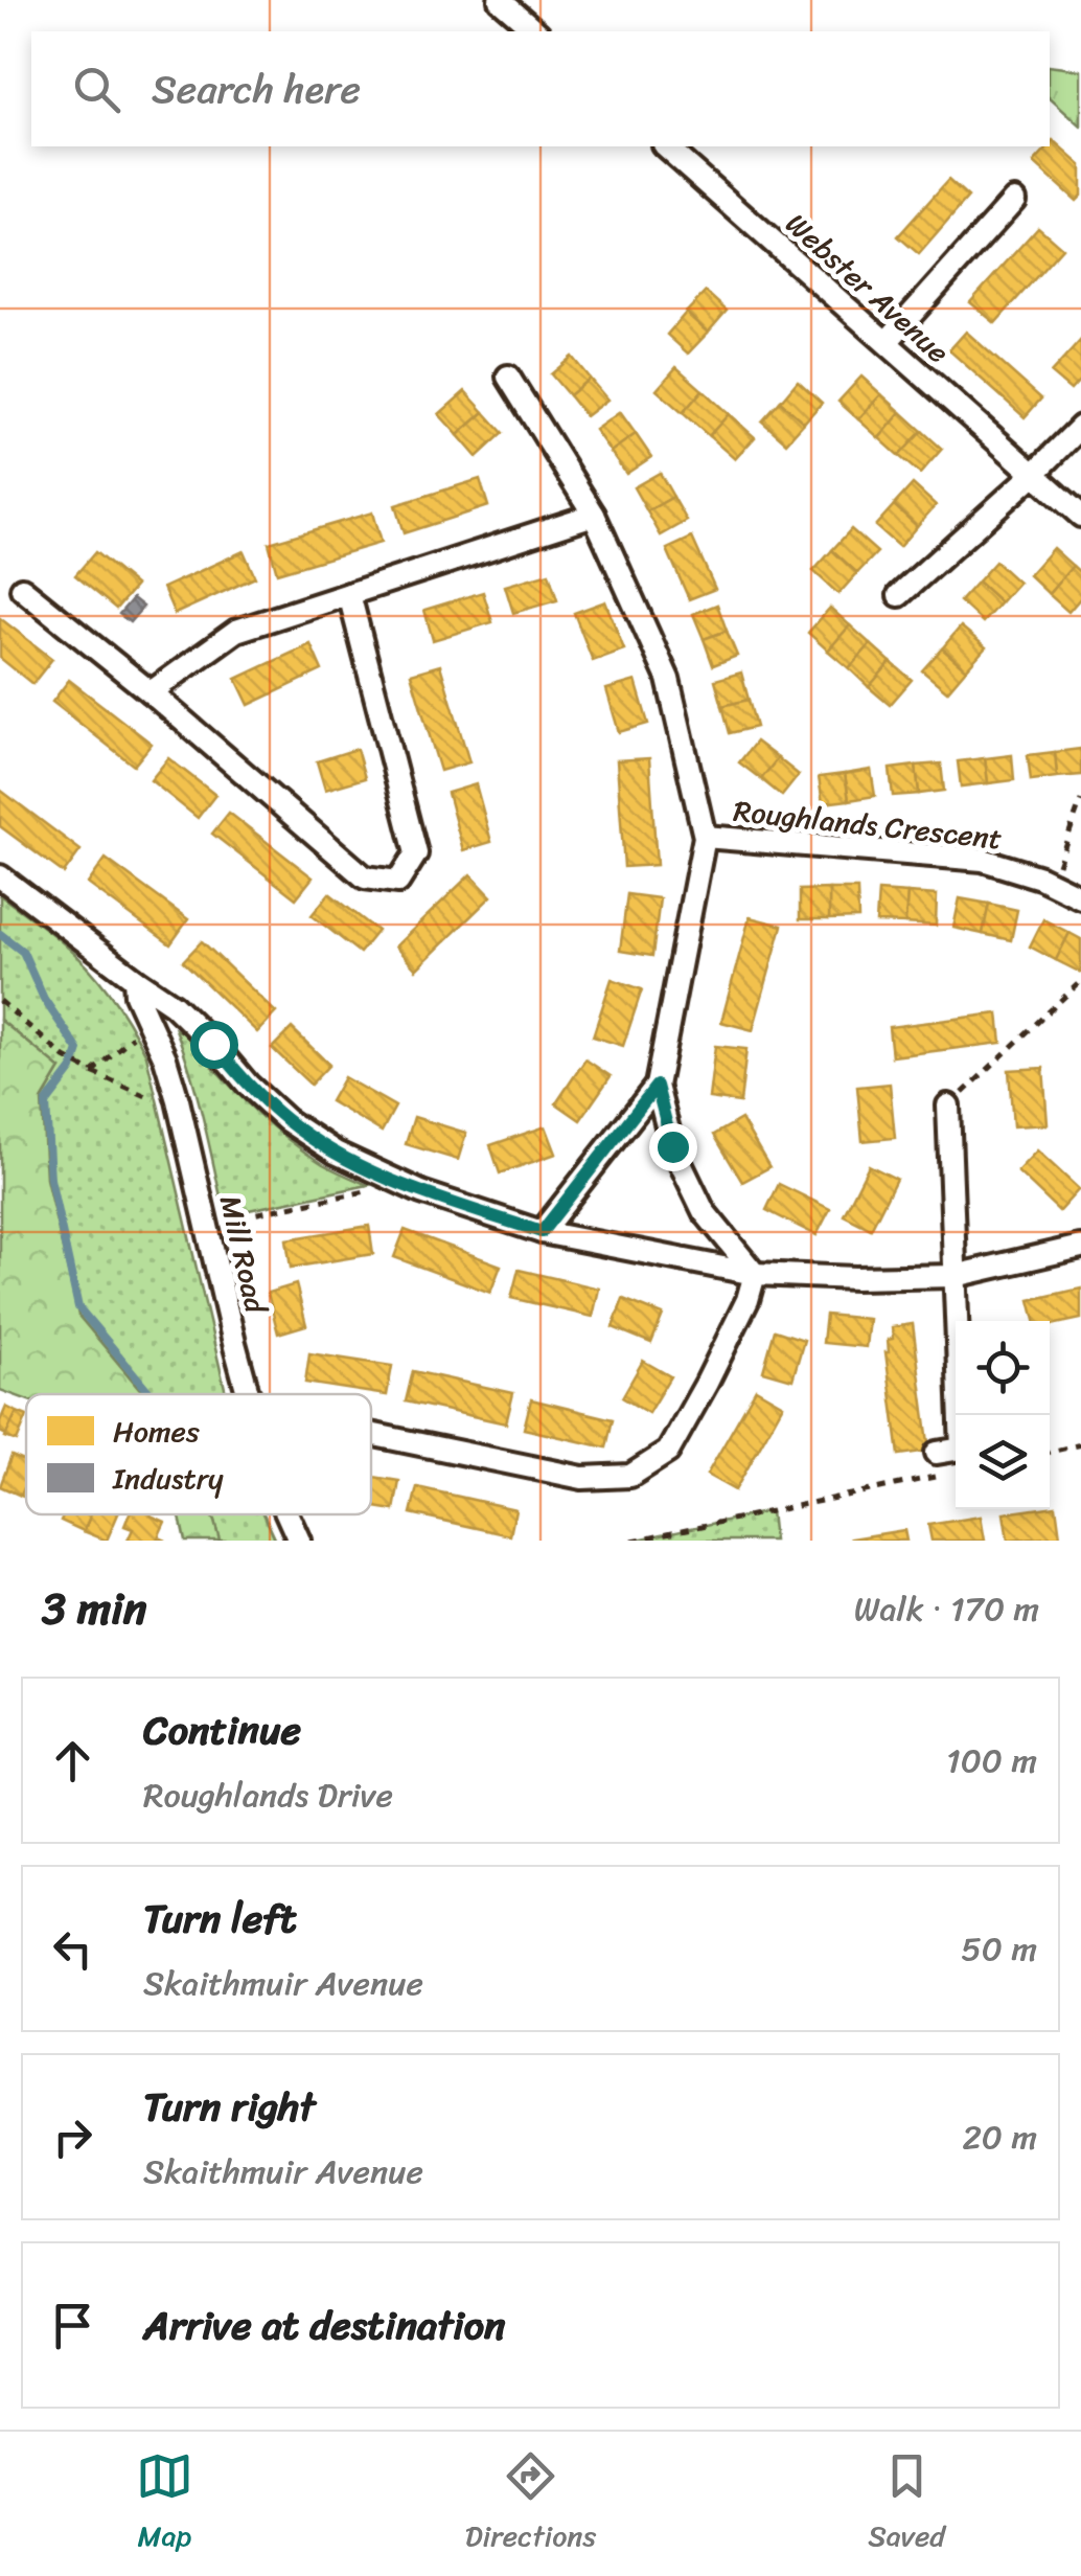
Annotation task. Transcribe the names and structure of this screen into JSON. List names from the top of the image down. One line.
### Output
{"streets":{"street":["Webster Avenue","Roughlands Crescent","Mill Road"]},"legend":["Homes","Industry"],"page":{"search":"Search here","heading":["3 min","Walk · 170 m"],"list":[["Continue","Roughlands Drive","100 m"],["Turn left","Skaithmuir Avenue","50 m"],["Turn right","Skaithmuir Avenue","20 m"],"Arrive at destination"],"nav":["Map","Directions","Saved"]}}
